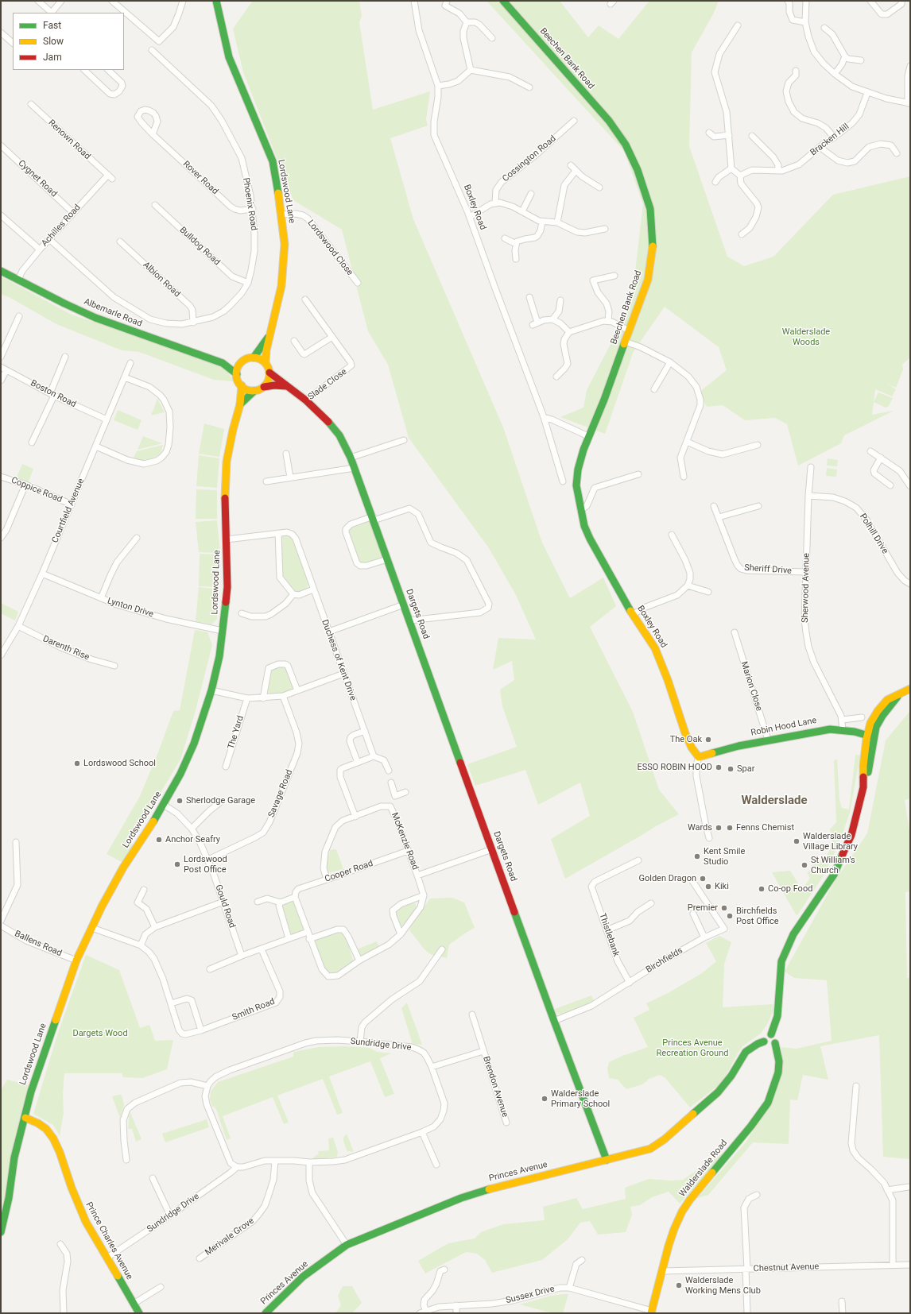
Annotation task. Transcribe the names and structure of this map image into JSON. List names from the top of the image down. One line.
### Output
{"streets":{"street":["Beechen Bank Road","Renown Road","Bracken Hill","Cossington Road","Rover Road","Cygnet Road","Lordswood Lane","Phoenix Road","Boxley Road","Achilles Road","Bulldog Road","Lordswood Close","Albion Road","Albemarle Road","Slade Close","Boston Road","Coppice Road","Courtfield Avenue","Polhill Drive","Sheriff Drive","Sherwood Avenue","Lynton Drive","Dargets Road","Darenth Rise","Duchess of Kent Drive","Marion Close","Robin Hood Lane","The Yard","Savage Road","McKenzie Road","Cooper Road","Gould Road","Thistlebank","Ballens Road","Birchfields","Smith Road","Sundridge Drive","Brendon Avenue","Walderslade Road","Princes Avenue","Merivale Grove","Prince Charles Avenue","Chestnut Avenue","Sussex Drive"]},"crossings":[["Beechen Bank Road","Boxley Road"],["Renown Road","Achilles Road"],["Rover Road","Phoenix Road"],["Cygnet Road","Achilles Road"],["Lordswood Lane","Lordswood Close"],["Lordswood Lane","Albemarle Road"],["Lordswood Lane","Lynton Drive"],["Lordswood Lane","Dargets Road"],["Lordswood Lane","Duchess of Kent Drive"],["Lordswood Lane","Gould Road"],["Lordswood Lane","Ballens Road"],["Lordswood Lane","Prince Charles Avenue"],["Phoenix Road","Achilles Road"],["Phoenix Road","Bulldog Road"],["Phoenix Road","Albion Road"],["Boxley Road","Robin Hood Lane"],["Achilles Road","Albemarle Road"],["Albemarle Road","Dargets Road"],["Slade Close","Dargets Road"],["Boston Road","Courtfield Avenue"],["Coppice Road","Courtfield Avenue"],["Courtfield Avenue","Lynton Drive"],["Courtfield Avenue","Darenth Rise"],["Polhill Drive","Sherwood Avenue"],["Sheriff Drive","Sherwood Avenue"],["Sherwood Avenue","Robin Hood Lane"],["Dargets Road","Birchfields"],["Dargets Road","Princes Avenue"],["Marion Close","Robin Hood Lane"],["Savage Road","Gould Road"],["McKenzie Road","Cooper Road"],["Thistlebank","Birchfields"],["Sundridge Drive","Brendon Avenue"],["Sundridge Drive","Merivale Grove"],["Sundridge Drive","Prince Charles Avenue"],["Walderslade Road","Princes Avenue"],["Walderslade Road","Chestnut Avenue"],["Walderslade Road","Sussex Drive"]],"districts":["Walderslade"],"parks":["Walderslade Woods","Dargets Wood","Princes Avenue Recreation Ground"],"places":["The Oak","Lordswood School","ESSO ROBIN HOOD","Spar","Sherlodge Garage","Wards","Fenns Chemist","Anchor Seafry","Walderslade Village Library","Kent Smile Studio","Lordswood Post Office","St William's Church","Golden Dragon","Kiki","Co-op Food","Premier","Birchfields Post Office","Walderslade Primary School","Walderslade Working Mens Club"],"legend":["Fast","Slow","Jam"]}
